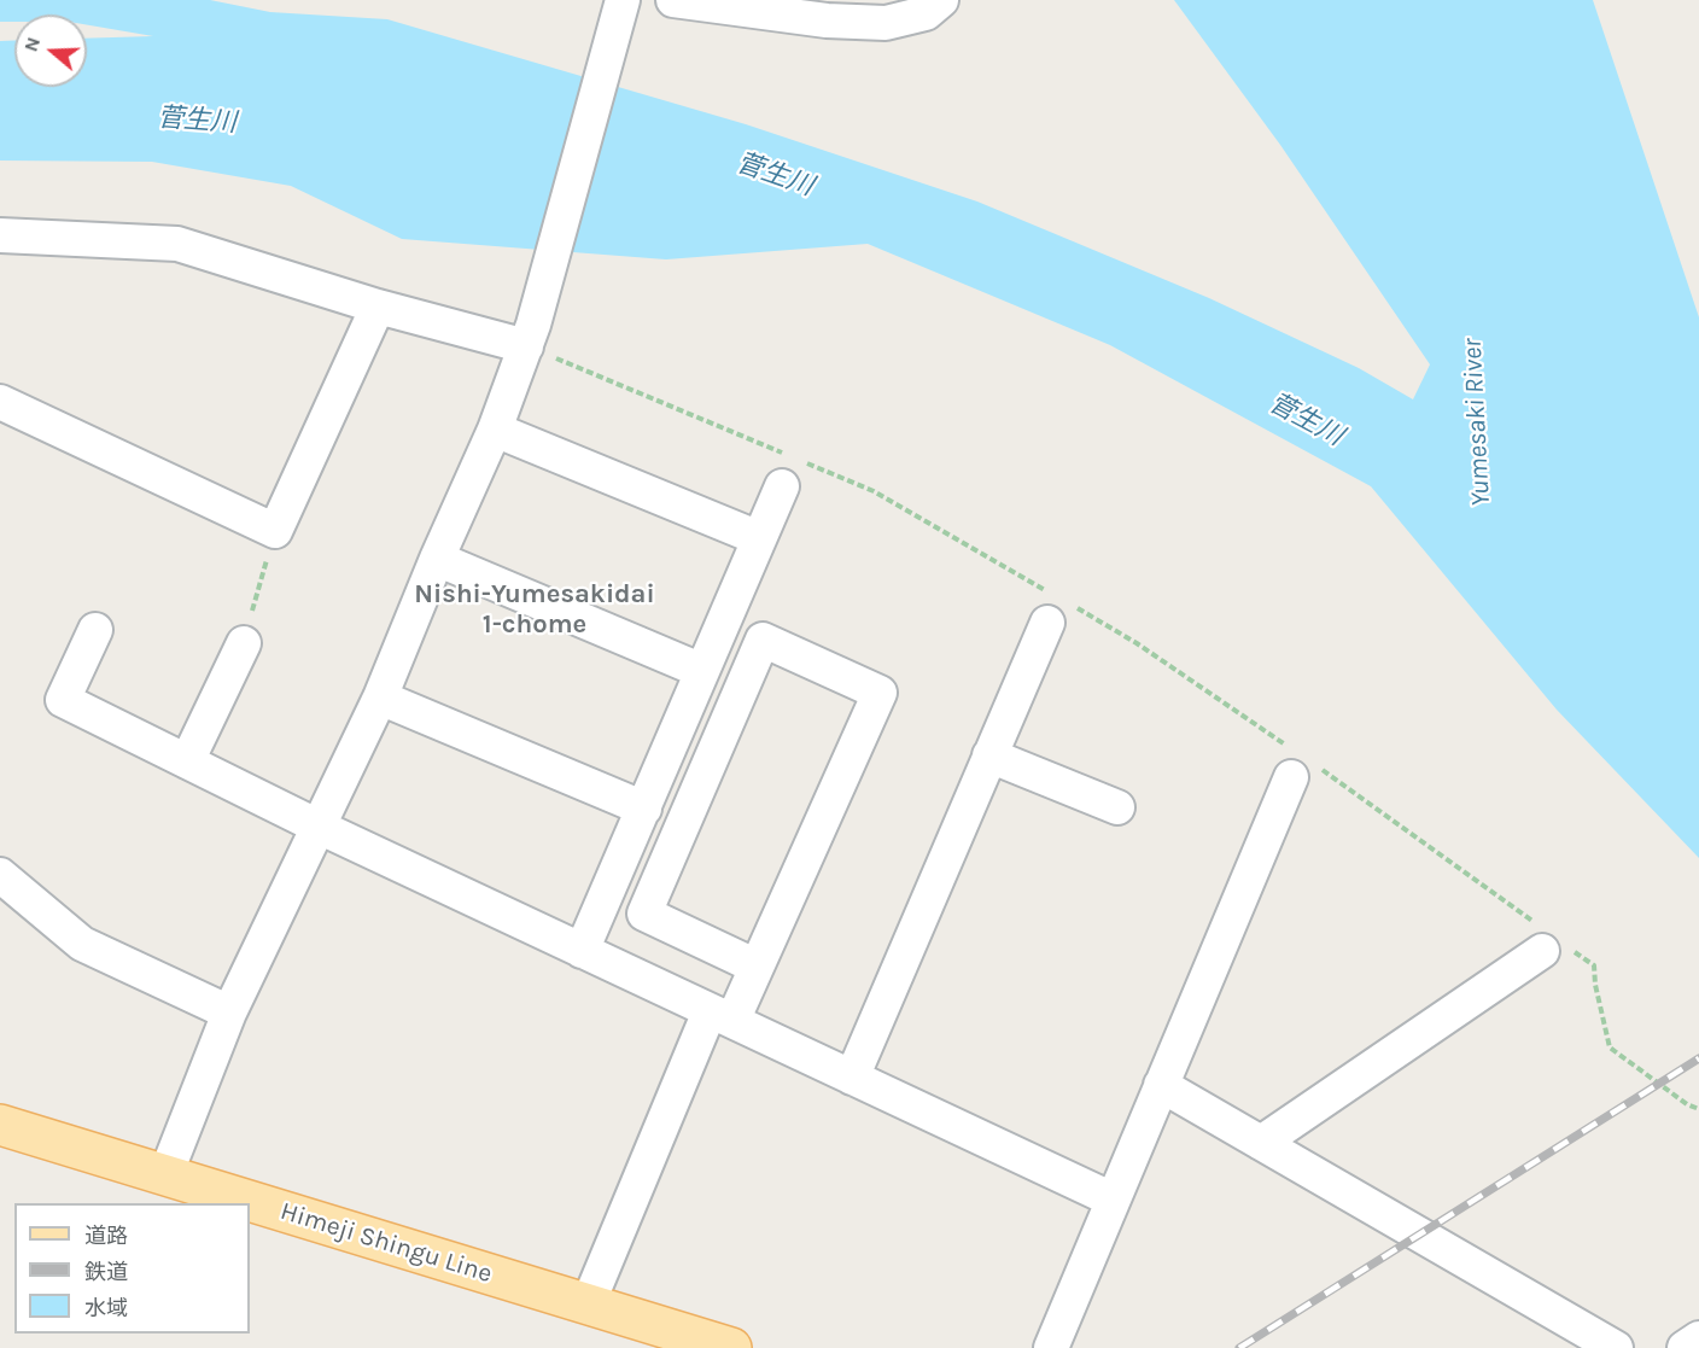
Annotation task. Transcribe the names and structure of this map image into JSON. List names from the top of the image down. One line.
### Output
{"streets":{"main road":["Himeji Shingu Line"]},"districts":["Nishi-Yumesakidai 1-chome"],"water":["菅生川","Yumesaki River"],"legend":["道路","鉄道","水域"],"north":"left"}
